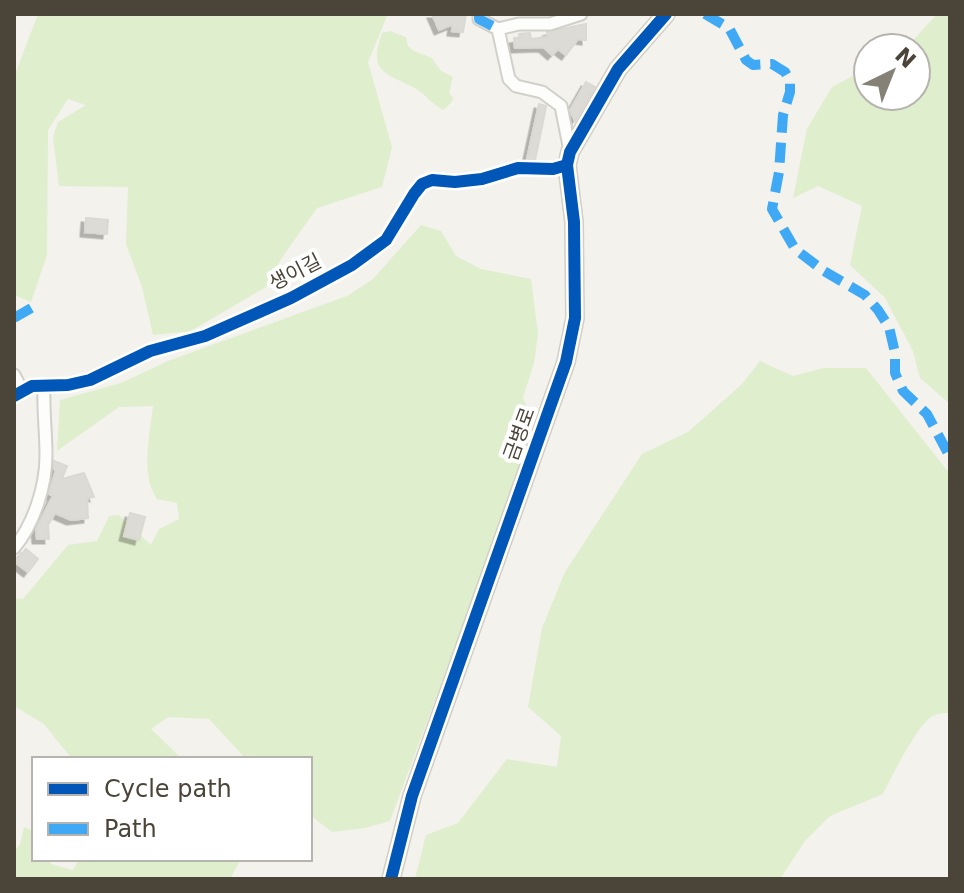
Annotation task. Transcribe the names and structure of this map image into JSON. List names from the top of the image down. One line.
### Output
{"streets":{"street":["생이길","금병로"]},"crossings":[["생이길","금병로"]],"legend":["Cycle path","Path"],"north":"top right"}
